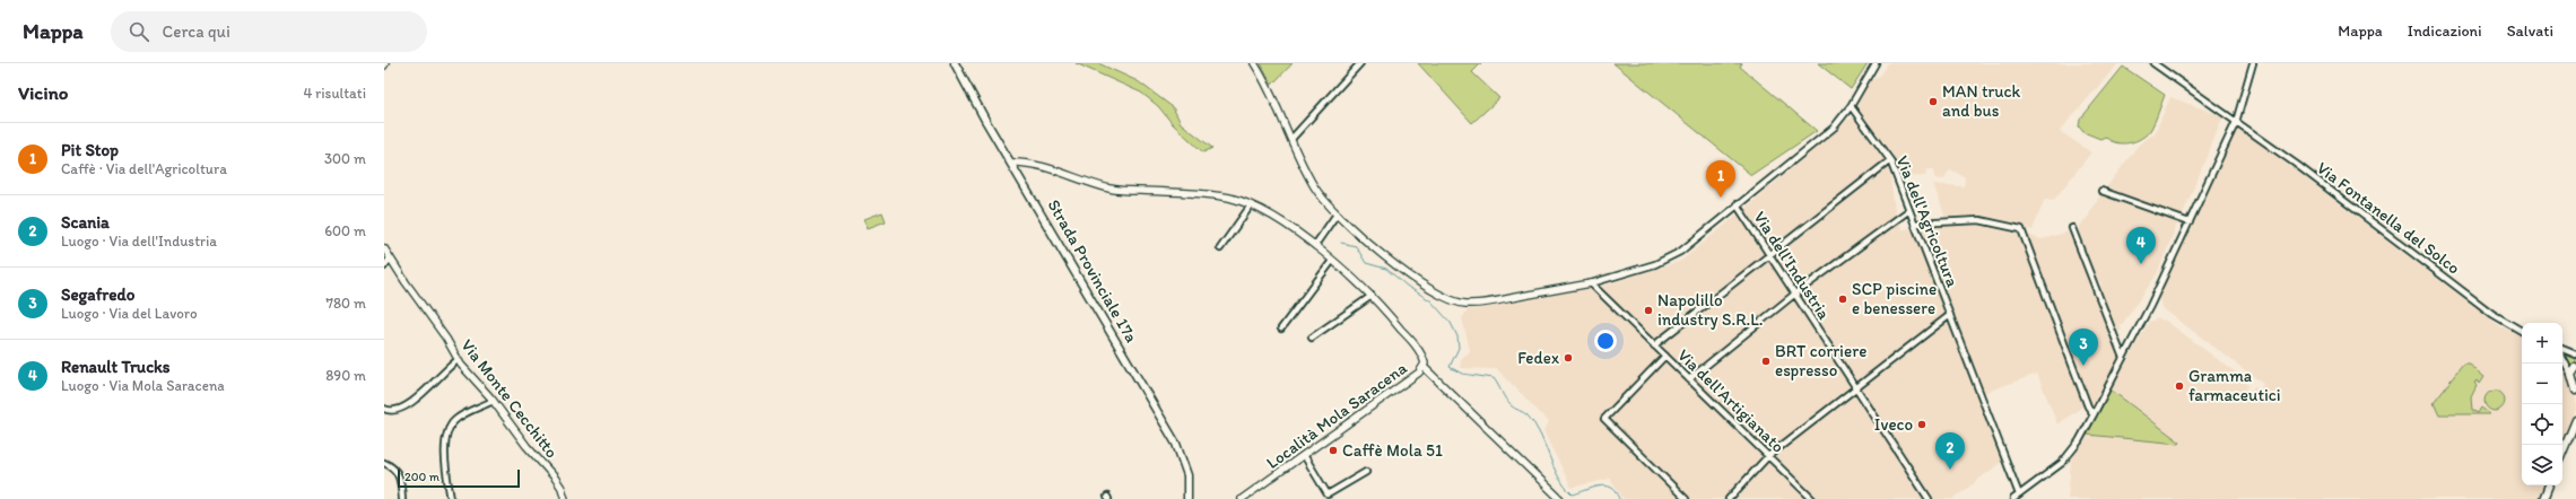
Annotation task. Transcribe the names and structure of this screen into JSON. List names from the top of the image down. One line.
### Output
{"streets":{"main road":["Strada Provinciale 17a"],"street":["Via Fontanella del Solco","Via dell'Agricoltura","Via dell'Industria","Via Monte Cecchitto","Via dell'Artigianato","Località Mola Saracena"]},"crossings":[["Strada Provinciale 17a","Località Mola Saracena"]],"places":["MAN truck and bus","SCP piscine e benessere","Napolillo industry S.R.L.","Fedex","BRT corriere espresso","Gramma farmaceutici","Iveco","Caffè Mola 51"],"scale_bar":"200 m","page":{"header":"Mappa","search":"Cerca qui","nav":["Mappa","Indicazioni","Salvati"],"heading":["Vicino","4 risultati"],"list":[{"mark":"1","name":"Pit Stop","note":"Caffè · Via dell'Agricoltura","value":"300 m"},{"mark":"2","name":"Scania","note":"Luogo · Via dell'Industria","value":"600 m"},{"mark":"3","name":"Segafredo","note":"Luogo · Via del Lavoro","value":"780 m"},{"mark":"4","name":"Renault Trucks","note":"Luogo · Via Mola Saracena","value":"890 m"}],"pins":["1","4","3","2"],"map_buttons":["+","−"],"scale":"200 m"}}
